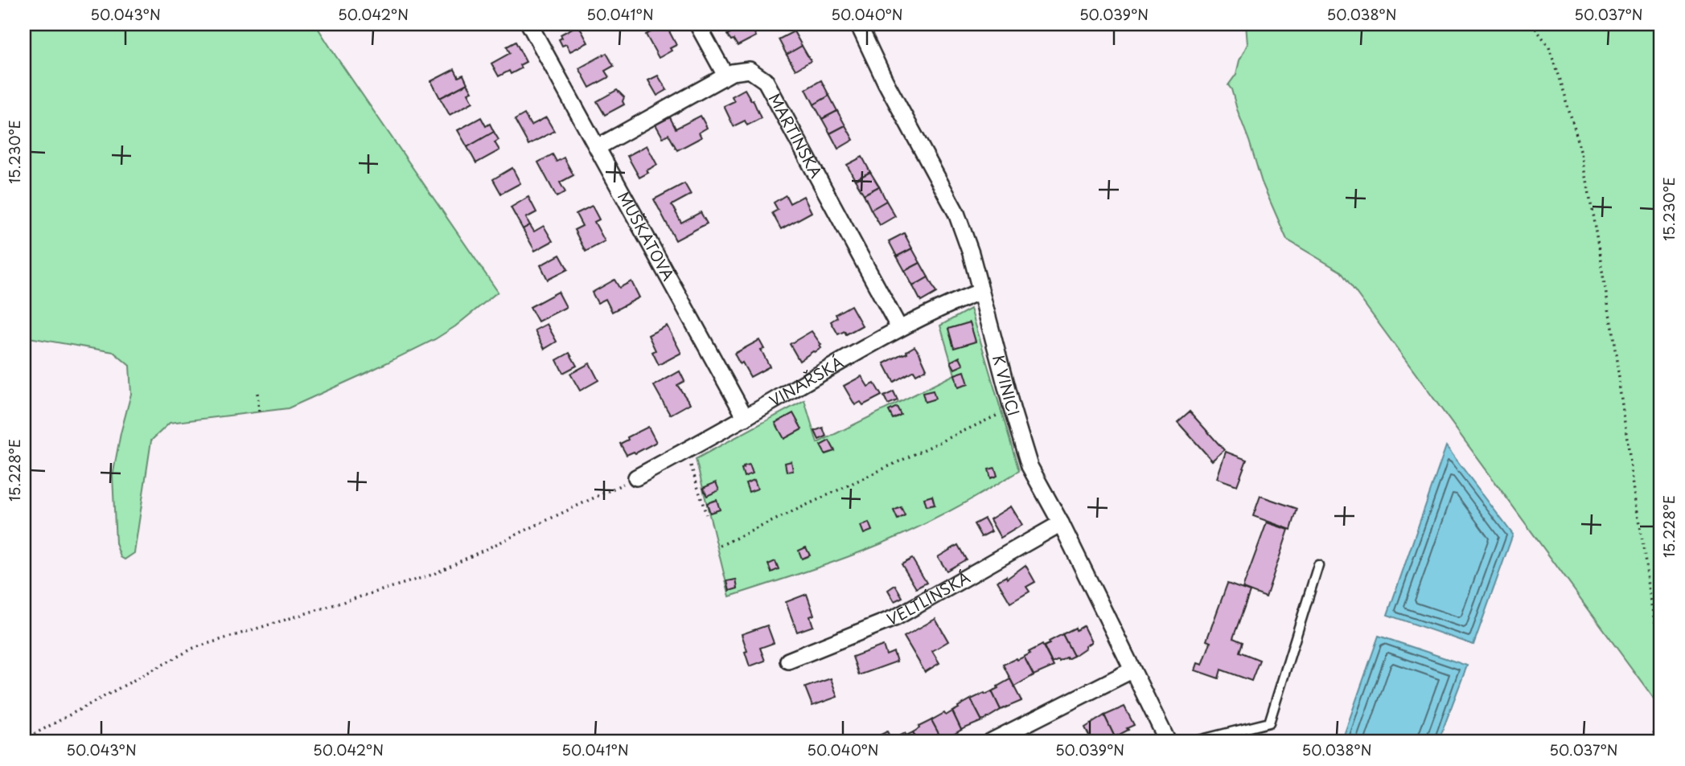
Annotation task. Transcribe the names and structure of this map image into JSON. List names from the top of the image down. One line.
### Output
{"streets":{"street":["MARTINSKÁ","MUŠKÁTOVÁ","VINAŘSKÁ","K VINICI","VELTLÍNSKÁ"]},"crossings":[["MARTINSKÁ","MUŠKÁTOVÁ"],["MARTINSKÁ","VINAŘSKÁ"],["MUŠKÁTOVÁ","VINAŘSKÁ"],["VINAŘSKÁ","K VINICI"],["K VINICI","VELTLÍNSKÁ"]],"coordinates":["50.043°N","50.042°N","50.041°N","50.040°N","50.039°N","50.038°N","50.037°N","15.230°E","15.228°E"]}
